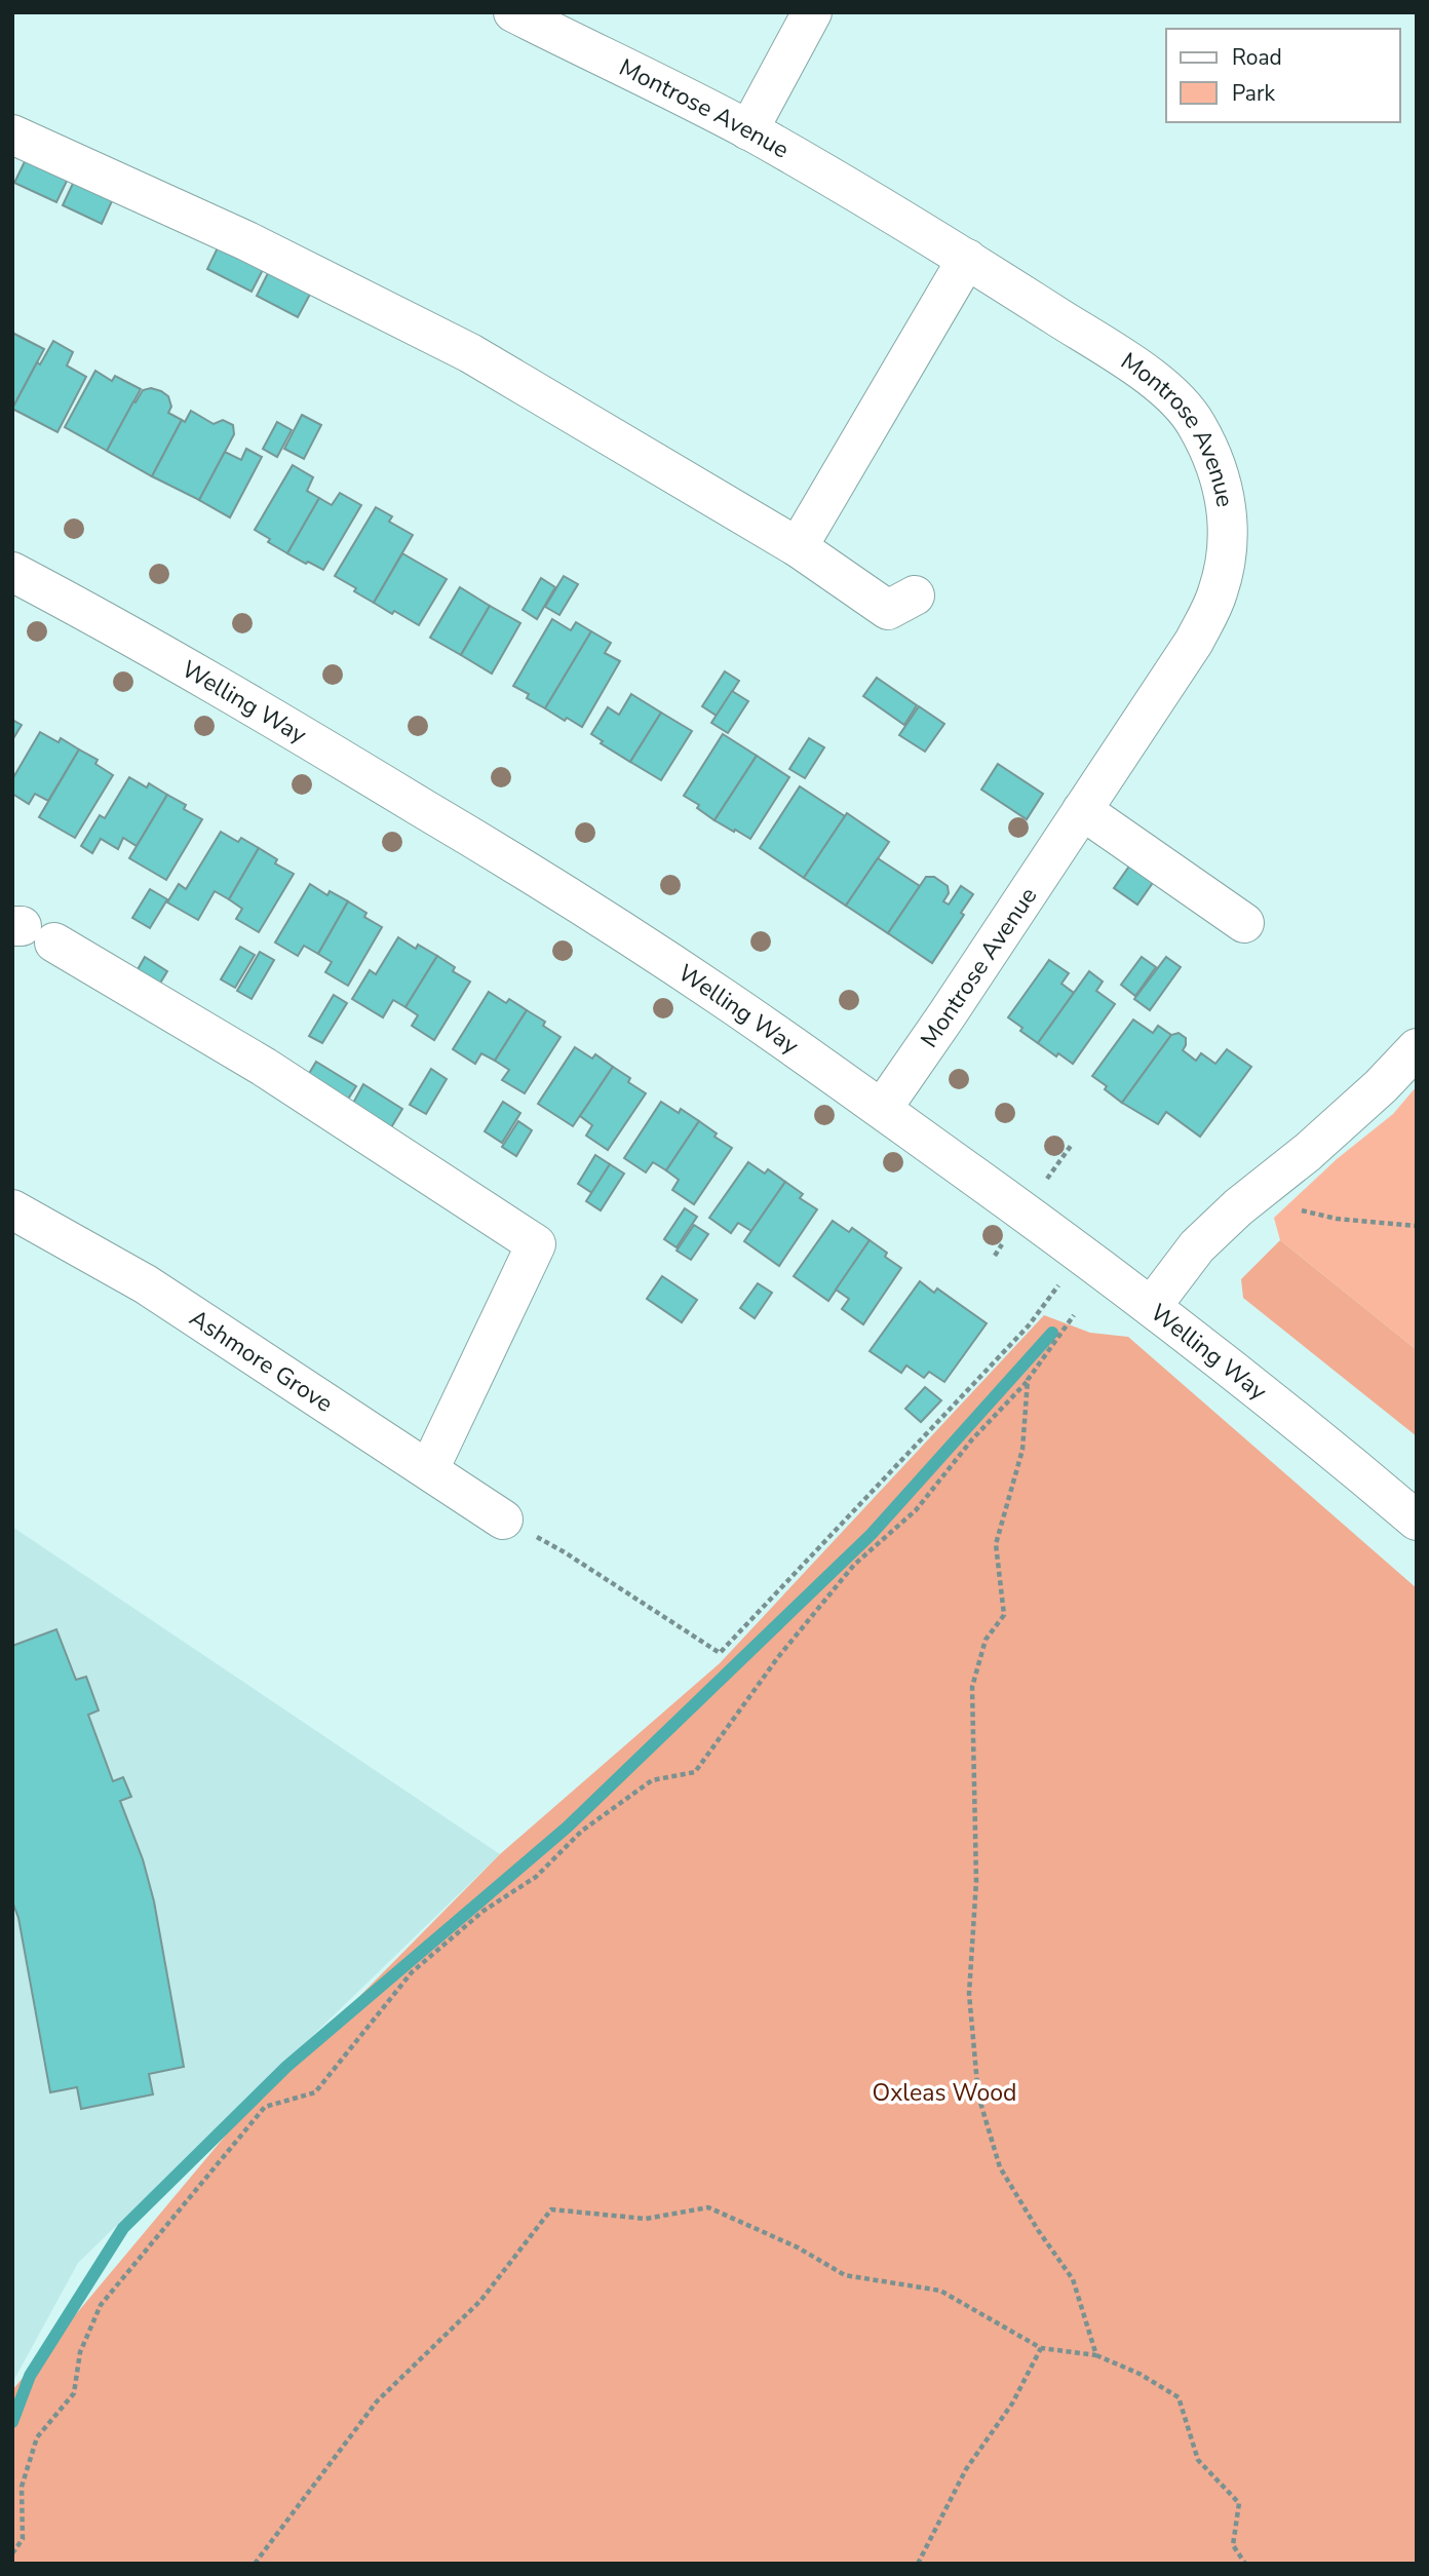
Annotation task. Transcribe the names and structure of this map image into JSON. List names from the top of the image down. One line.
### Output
{"streets":{"street":["Montrose Avenue","Welling Way","Ashmore Grove"]},"crossings":[["Montrose Avenue","Welling Way"]],"parks":["Oxleas Wood"],"legend":["Road","Park"]}
